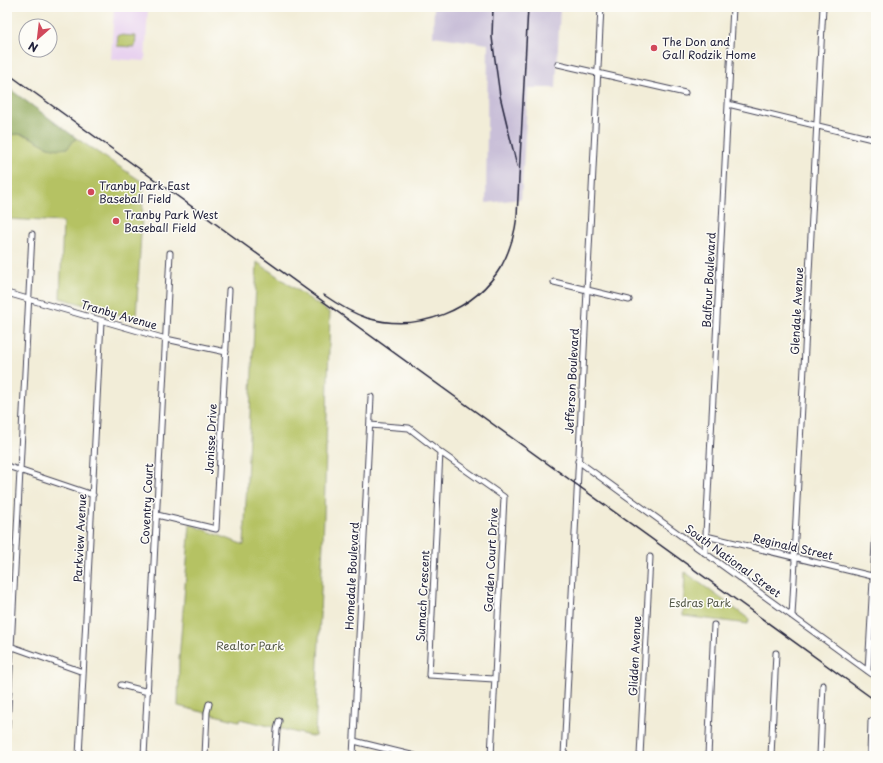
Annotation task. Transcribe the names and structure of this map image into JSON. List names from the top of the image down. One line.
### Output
{"streets":{"street":["Balfour Boulevard","Glendale Avenue","Tranby Avenue","Jefferson Boulevard","Janisse Drive","Coventry Court","Parkview Avenue","Reginald Street","Garden Court Drive","South National Street","Homedale Boulevard","Sumach Crescent","Glidden Avenue"]},"crossings":[["Balfour Boulevard","Reginald Street"],["Balfour Boulevard","South National Street"],["Glendale Avenue","Reginald Street"],["Glendale Avenue","South National Street"],["Tranby Avenue","Janisse Drive"],["Tranby Avenue","Coventry Court"],["Tranby Avenue","Parkview Avenue"],["Jefferson Boulevard","South National Street"],["Janisse Drive","Coventry Court"],["Garden Court Drive","Homedale Boulevard"],["Garden Court Drive","Sumach Crescent"]],"parks":["Esdras Park","Realtor Park"],"places":["The Don and Gall Rodzik Home","Tranby Park East Baseball Field","Tranby Park West Baseball Field"],"north":"bottom left"}
